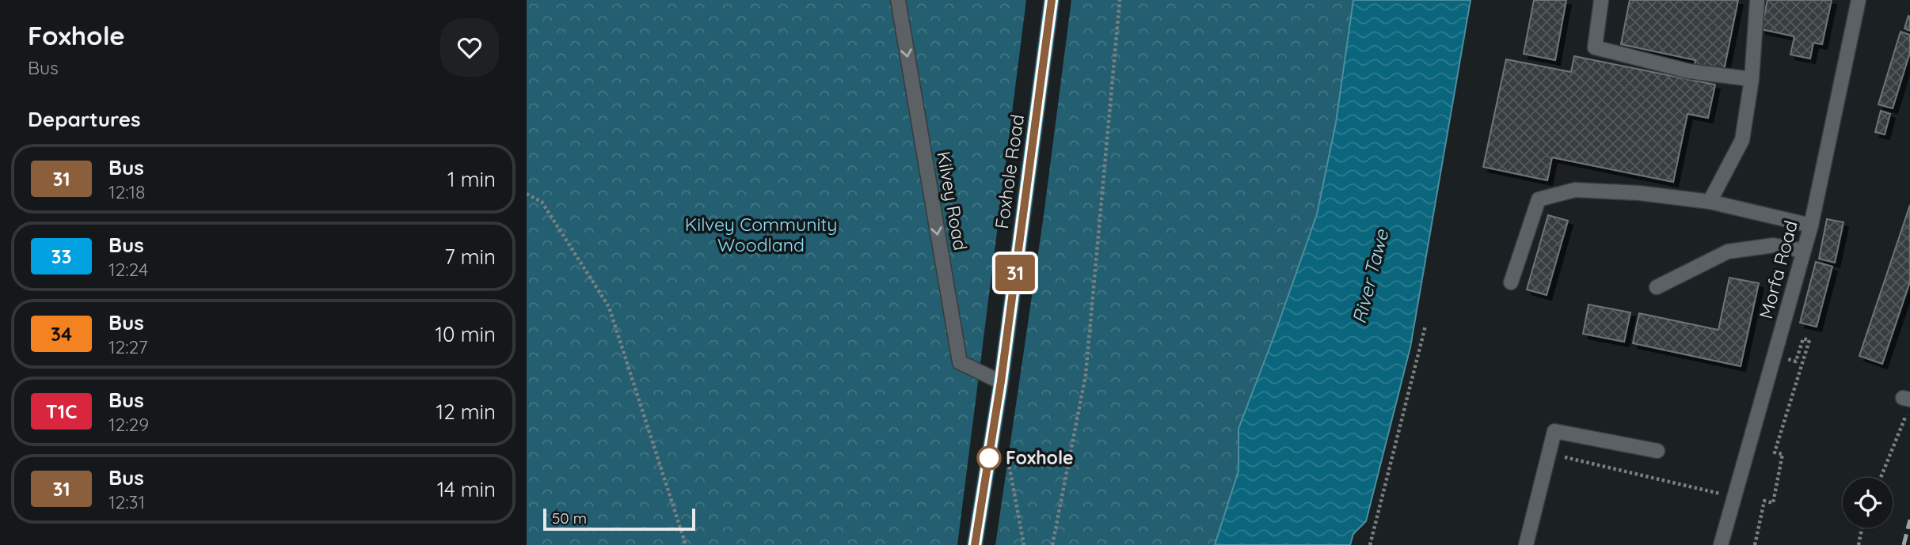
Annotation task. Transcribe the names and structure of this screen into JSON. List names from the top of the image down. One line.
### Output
{"streets":{"main road":["Foxhole Road"],"street":["Kilvey Road","Morfa Road"]},"crossings":[["Foxhole Road","Kilvey Road"]],"one_way":["Kilvey Road"],"water":["River Tawe"],"parks":["Kilvey Community Woodland"],"places":["Foxhole"],"lines":["bus line 31"],"scale_bar":"50 m","page":{"heading":[["Foxhole","Bus"],"Departures"],"on_map":"31","list":[{"mark":"31","name":"Bus","note":"12:18","value":"1 min"},{"mark":"33","name":"Bus","note":"12:24","value":"7 min"},{"mark":"34","name":"Bus","note":"12:27","value":"10 min"},{"mark":"T1C","name":"Bus","note":"12:29","value":"12 min"},{"mark":"31","name":"Bus","note":"12:31","value":"14 min"}],"scale":"50 m"}}
